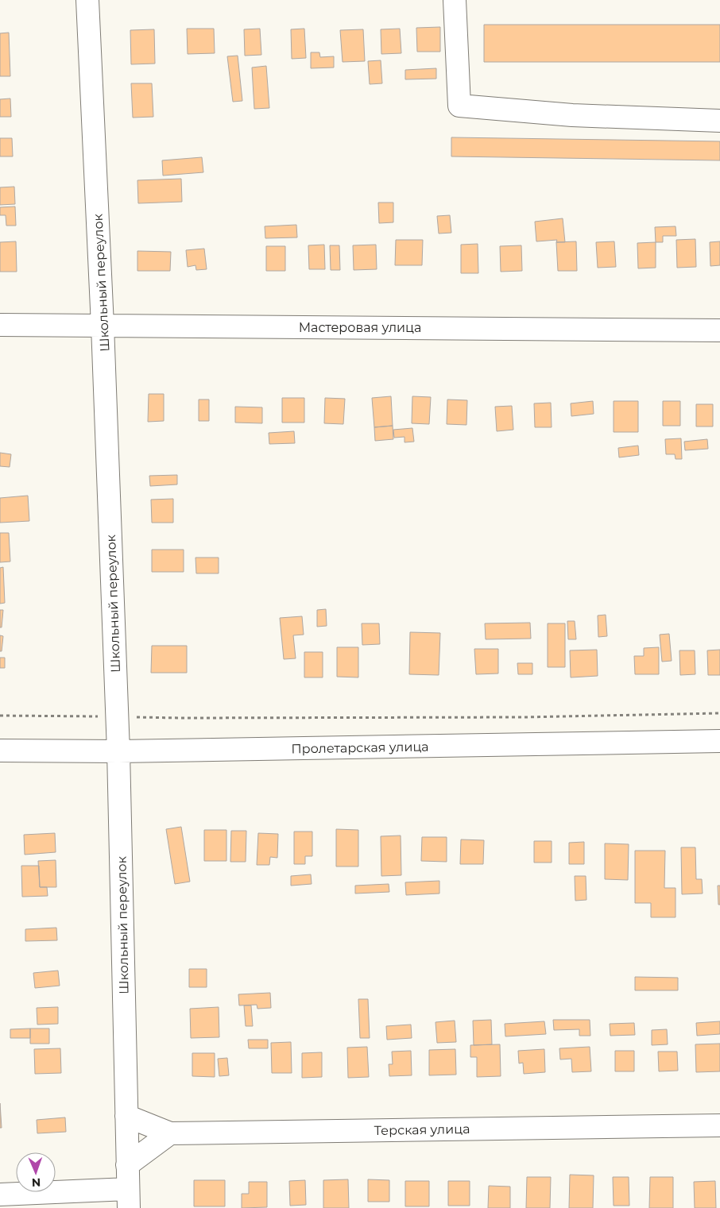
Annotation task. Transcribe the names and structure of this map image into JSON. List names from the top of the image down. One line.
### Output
{"streets":{"street":["Школьный переулок","Мастеровая улица","Пролетарская улица","Терская улица"]},"crossings":[["Школьный переулок","Мастеровая улица"],["Школьный переулок","Пролетарская улица"],["Школьный переулок","Терская улица"]],"north":"bottom"}
